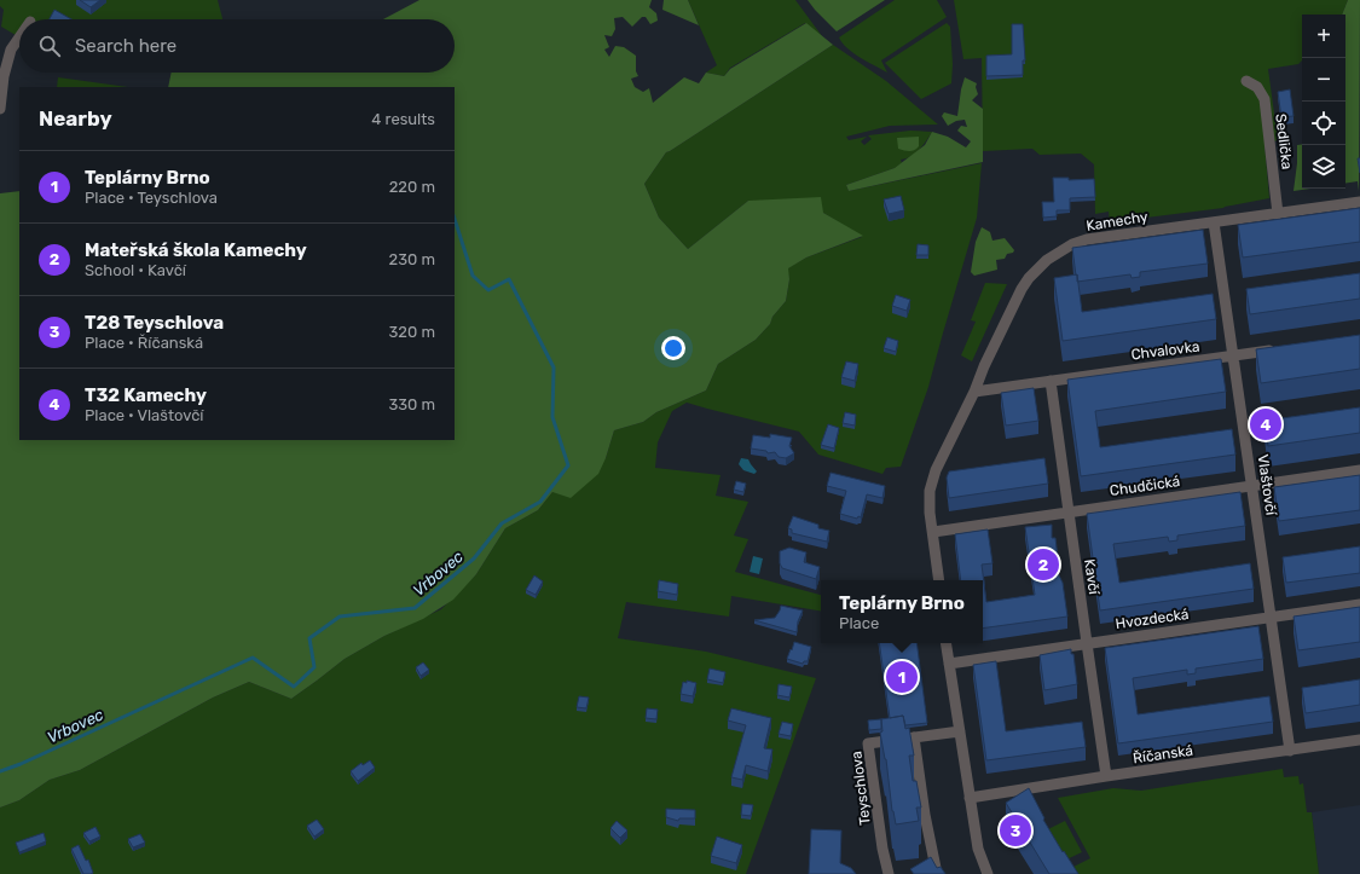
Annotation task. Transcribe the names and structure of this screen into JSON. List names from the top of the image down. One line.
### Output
{"streets":{"street":["Sedlička","Kamechy","Chvalovka","Vlaštovčí","Chudčická","Kavčí","Hvozdecká","Říčanská","Teyschlova"]},"crossings":[["Sedlička","Kamechy"],["Kamechy","Chvalovka"],["Kamechy","Vlaštovčí"],["Kamechy","Chudčická"],["Chvalovka","Vlaštovčí"],["Chvalovka","Kavčí"],["Vlaštovčí","Chudčická"],["Vlaštovčí","Hvozdecká"],["Vlaštovčí","Říčanská"],["Chudčická","Kavčí"],["Kavčí","Hvozdecká"],["Kavčí","Říčanská"]],"water":["Vrbovec"],"page":{"map_buttons":["+","−"],"search":"Search here","heading":["Nearby","4 results"],"list":[{"mark":"1","name":"Teplárny Brno","note":"Place · Teyschlova","value":"220 m"},{"mark":"2","name":"Mateřská škola Kamechy","note":"School · Kavčí","value":"230 m"},{"mark":"3","name":"T28 Teyschlova","note":"Place · Říčanská","value":"320 m"},{"mark":"4","name":"T32 Kamechy","note":"Place · Vlaštovčí","value":"330 m"}],"pins":["4","2","1","3"],"popup":["Teplárny Brno","Place"]}}
